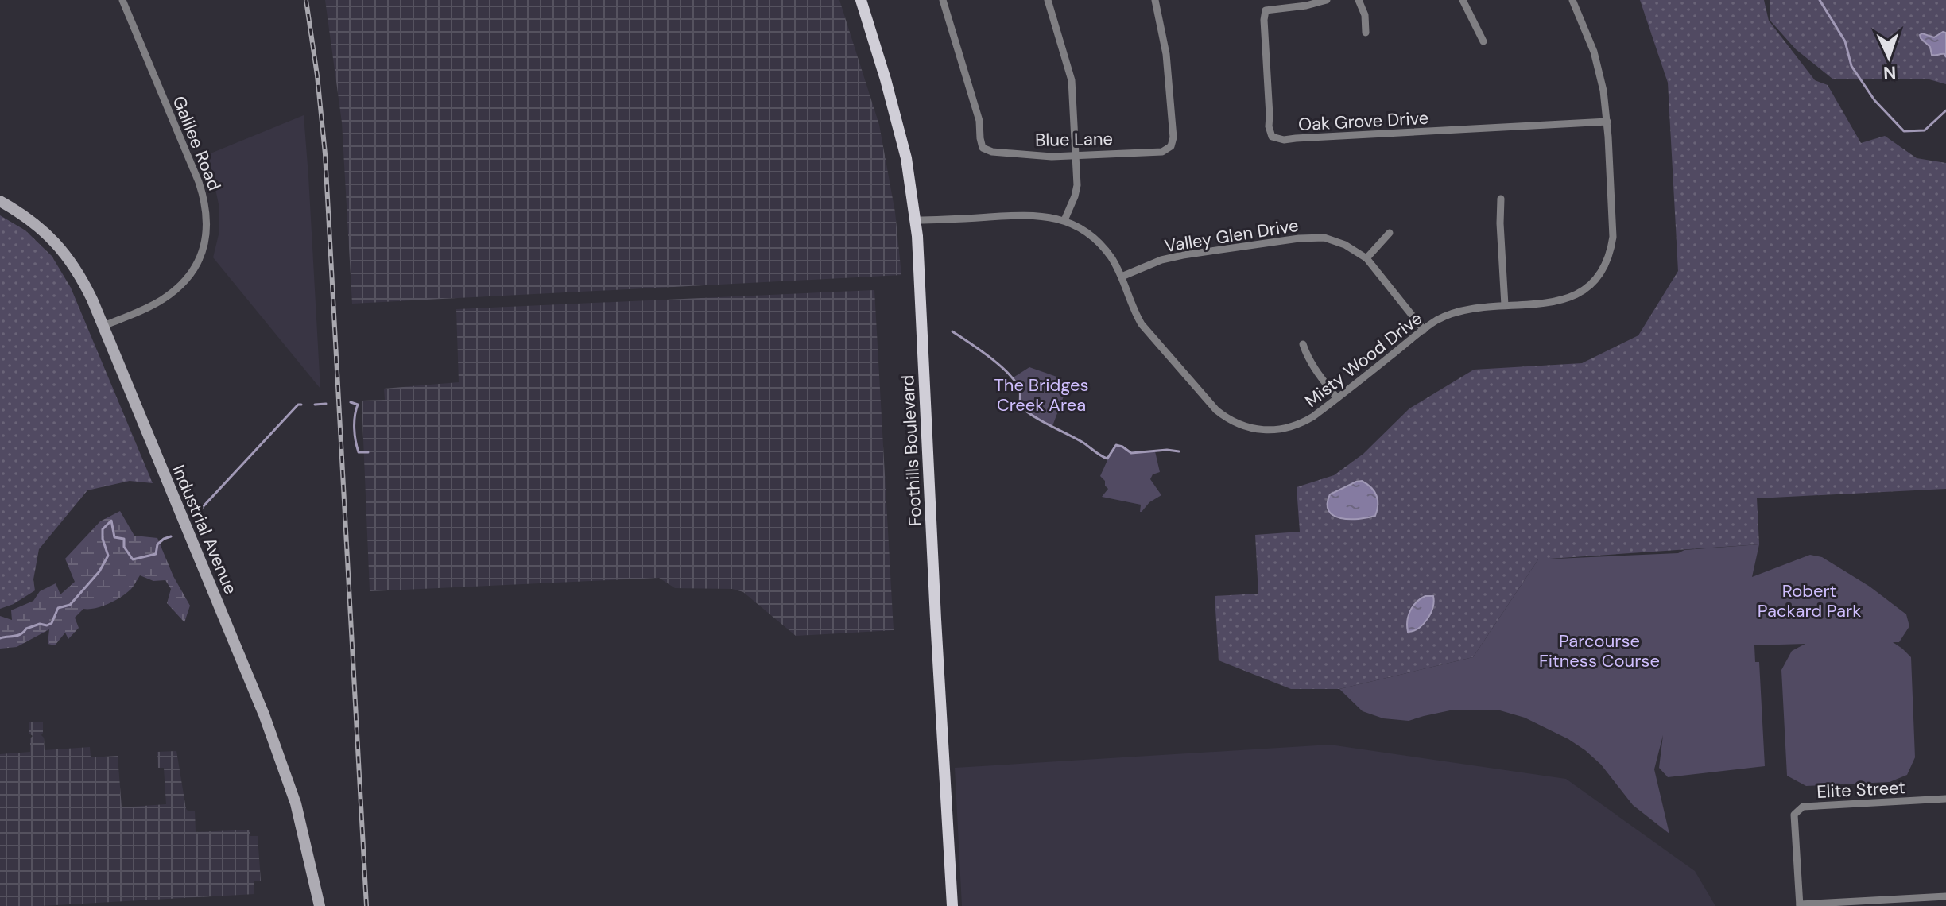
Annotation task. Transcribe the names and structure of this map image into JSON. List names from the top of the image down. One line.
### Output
{"streets":{"main road":["Foothills Boulevard"],"street":["Oak Grove Drive","Blue Lane","Galilee Road","Valley Glen Drive","Misty Wood Drive","Industrial Avenue","Elite Street"]},"crossings":[["Oak Grove Drive","Misty Wood Drive"],["Galilee Road","Industrial Avenue"],["Valley Glen Drive","Misty Wood Drive"],["Misty Wood Drive","Foothills Boulevard"]],"parks":["The Bridges Creek Area","Robert Packard Park","Parcourse Fitness Course"],"north":"bottom"}
